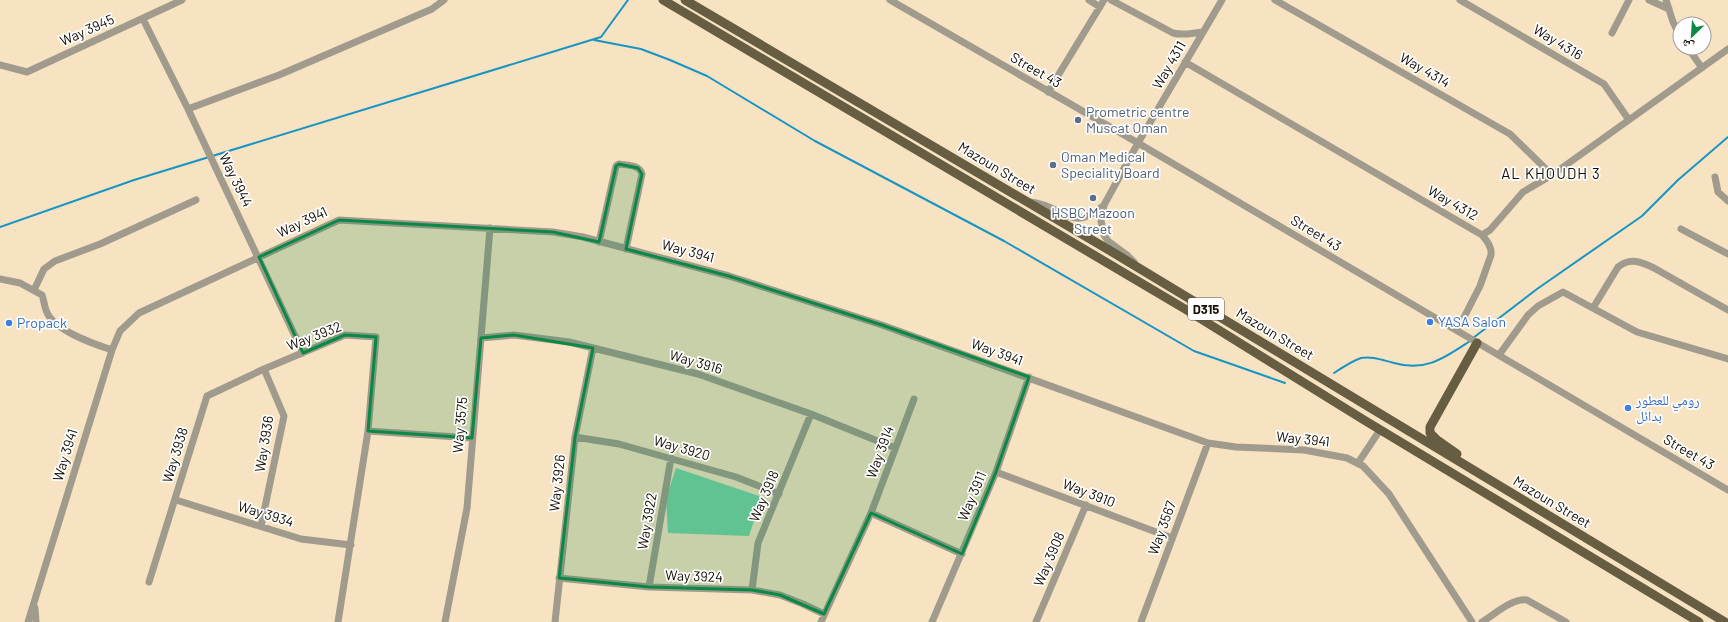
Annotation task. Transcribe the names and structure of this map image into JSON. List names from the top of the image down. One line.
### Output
{"streets":{"main road":["Mazoun Street","D315"],"street":["Way 3945","Way 4316","Way 4311","Street 43","Way 4314","Way 3944","Way 4312","Way 3941","Way 3932","Way 3916","Way 3575","Way 3936","Way 3920","Way 3914","Way 3938","Way 3926","Way 3910","Way 3918","Way 3911","Way 3934","Way 3922","Way 3567","Way 3908","Way 3924"]},"crossings":[["Way 3945","Way 3944"],["Way 4316","Way 4312"],["Way 4311","Street 43"],["Way 4311","Way 4312"],["Way 4314","Way 4312"],["Way 3944","Way 3941"],["Way 3944","Way 3932"],["Way 3941","Way 3575"],["Way 3941","Way 3911"],["Way 3941","Way 3567"],["Way 3932","Way 3936"],["Way 3932","Way 3938"],["Way 3932","Way 3934"],["Way 3916","Way 3575"],["Way 3916","Way 3914"],["Way 3916","Way 3926"],["Way 3916","Way 3918"],["Way 3936","Way 3938"],["Way 3936","Way 3934"],["Way 3920","Way 3926"],["Way 3920","Way 3918"],["Way 3920","Way 3922"],["Way 3914","Way 3924"],["Way 3938","Way 3934"],["Way 3926","Way 3924"],["Way 3910","Way 3911"],["Way 3910","Way 3567"],["Way 3910","Way 3908"],["Way 3918","Way 3924"],["Way 3922","Way 3924"]],"districts":["AL KHOUDH 3"],"places":["Prometric centre Muscat Oman","Oman Medical Speciality Board","HSBC Mazoon Street","YASA Salon","Propack","رومي للعطور بدائل"],"north":"bottom left"}
